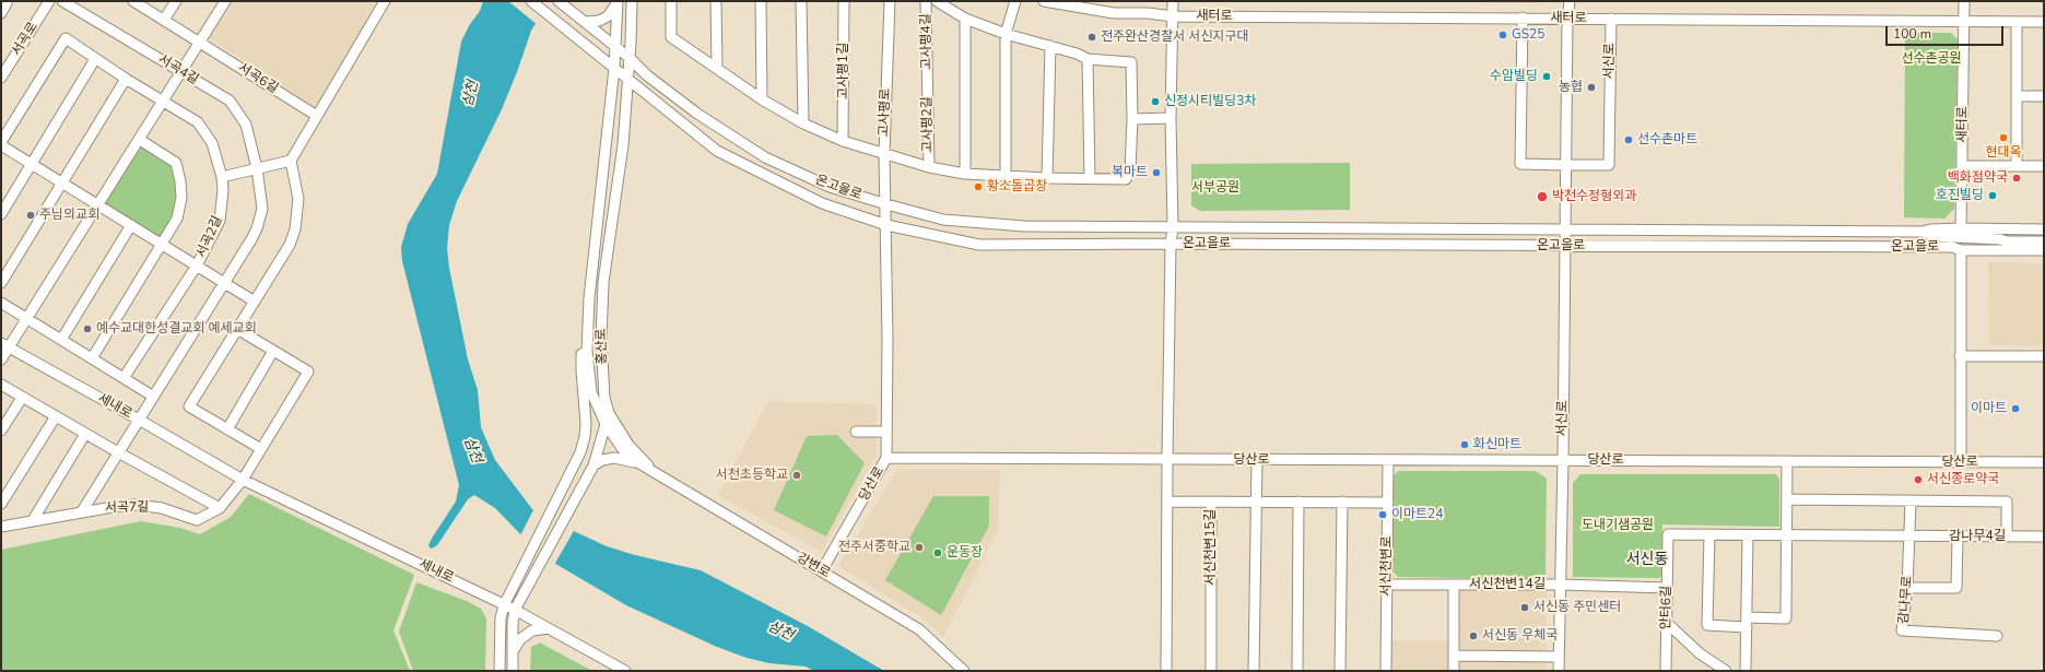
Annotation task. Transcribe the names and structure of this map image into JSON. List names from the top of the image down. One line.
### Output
{"streets":{"street":["새터로","서곡로","고사평4길","서신로","서곡4길","고사평1길","서곡6길","고사평로","고사평2길","온고을로","서곡2길","홍산로","세내로","당산로","서곡7길","감나무4길","서신천변15길","강변로","서신천변로","서신천변14길","감나무로","안터6길"]},"crossings":[["새터로","서신로"],["새터로","온고을로"],["고사평4길","고사평2길"],["서신로","온고을로"],["서신로","당산로"],["서신로","서신천변14길"],["서곡4길","서곡2길"],["서곡4길","세내로"],["서곡4길","서곡7길"],["고사평로","고사평2길"],["고사평로","온고을로"],["온고을로","홍산로"],["온고을로","당산로"],["홍산로","세내로"],["홍산로","강변로"],["세내로","서곡7길"],["당산로","강변로"],["당산로","서신천변로"],["감나무4길","감나무로"],["감나무4길","안터6길"],["서신천변15길","서신천변로"],["서신천변로","서신천변14길"],["서신천변14길","안터6길"],["감나무로","안터6길"]],"districts":["서신동"],"water":["삼천"],"parks":["선수촌공원","서부공원","도내기샘공원"],"places":["GS25","전주완산경찰서 서신지구대","수암빌딩","농협","신정시티빌딩3차","현대옥","선수촌마트","복마트","백화점약국","황소돌곱창","호진빌딩","박천수정형외과","주님의교회","예수교대한성결교회 예세교회","이마트","화신마트","서천초등학교","서신종로약국","이마트24","전주서중학교","운동장","서신동 주민센터","서신동 우체국"],"scale_bar":"100 m"}
